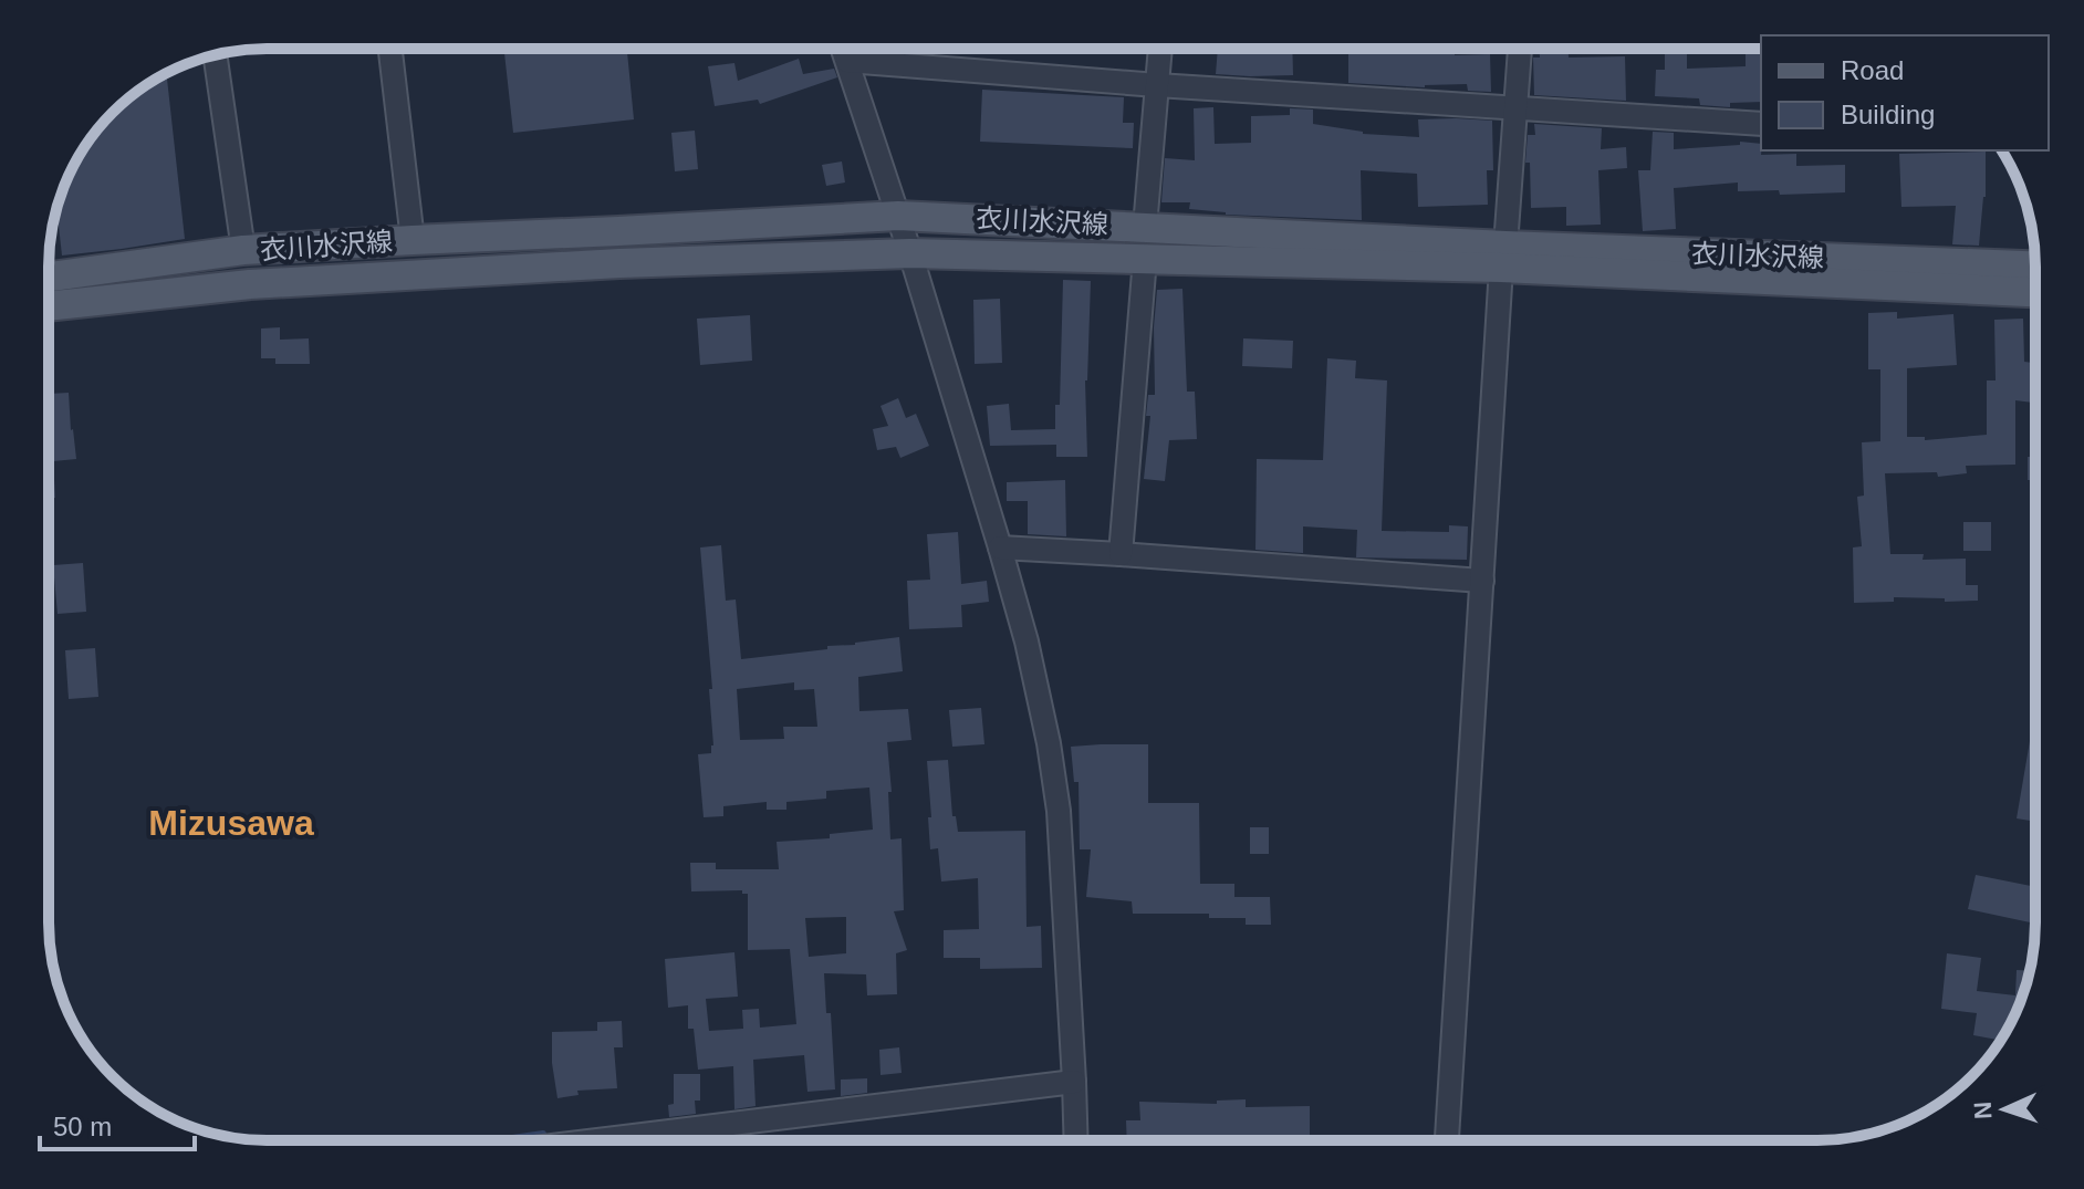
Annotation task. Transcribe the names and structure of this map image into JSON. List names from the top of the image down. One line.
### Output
{"streets":{"main road":["衣川水沢線"]},"districts":["Mizusawa"],"legend":["Road","Building"],"scale_bar":"50 m","north":"left"}
